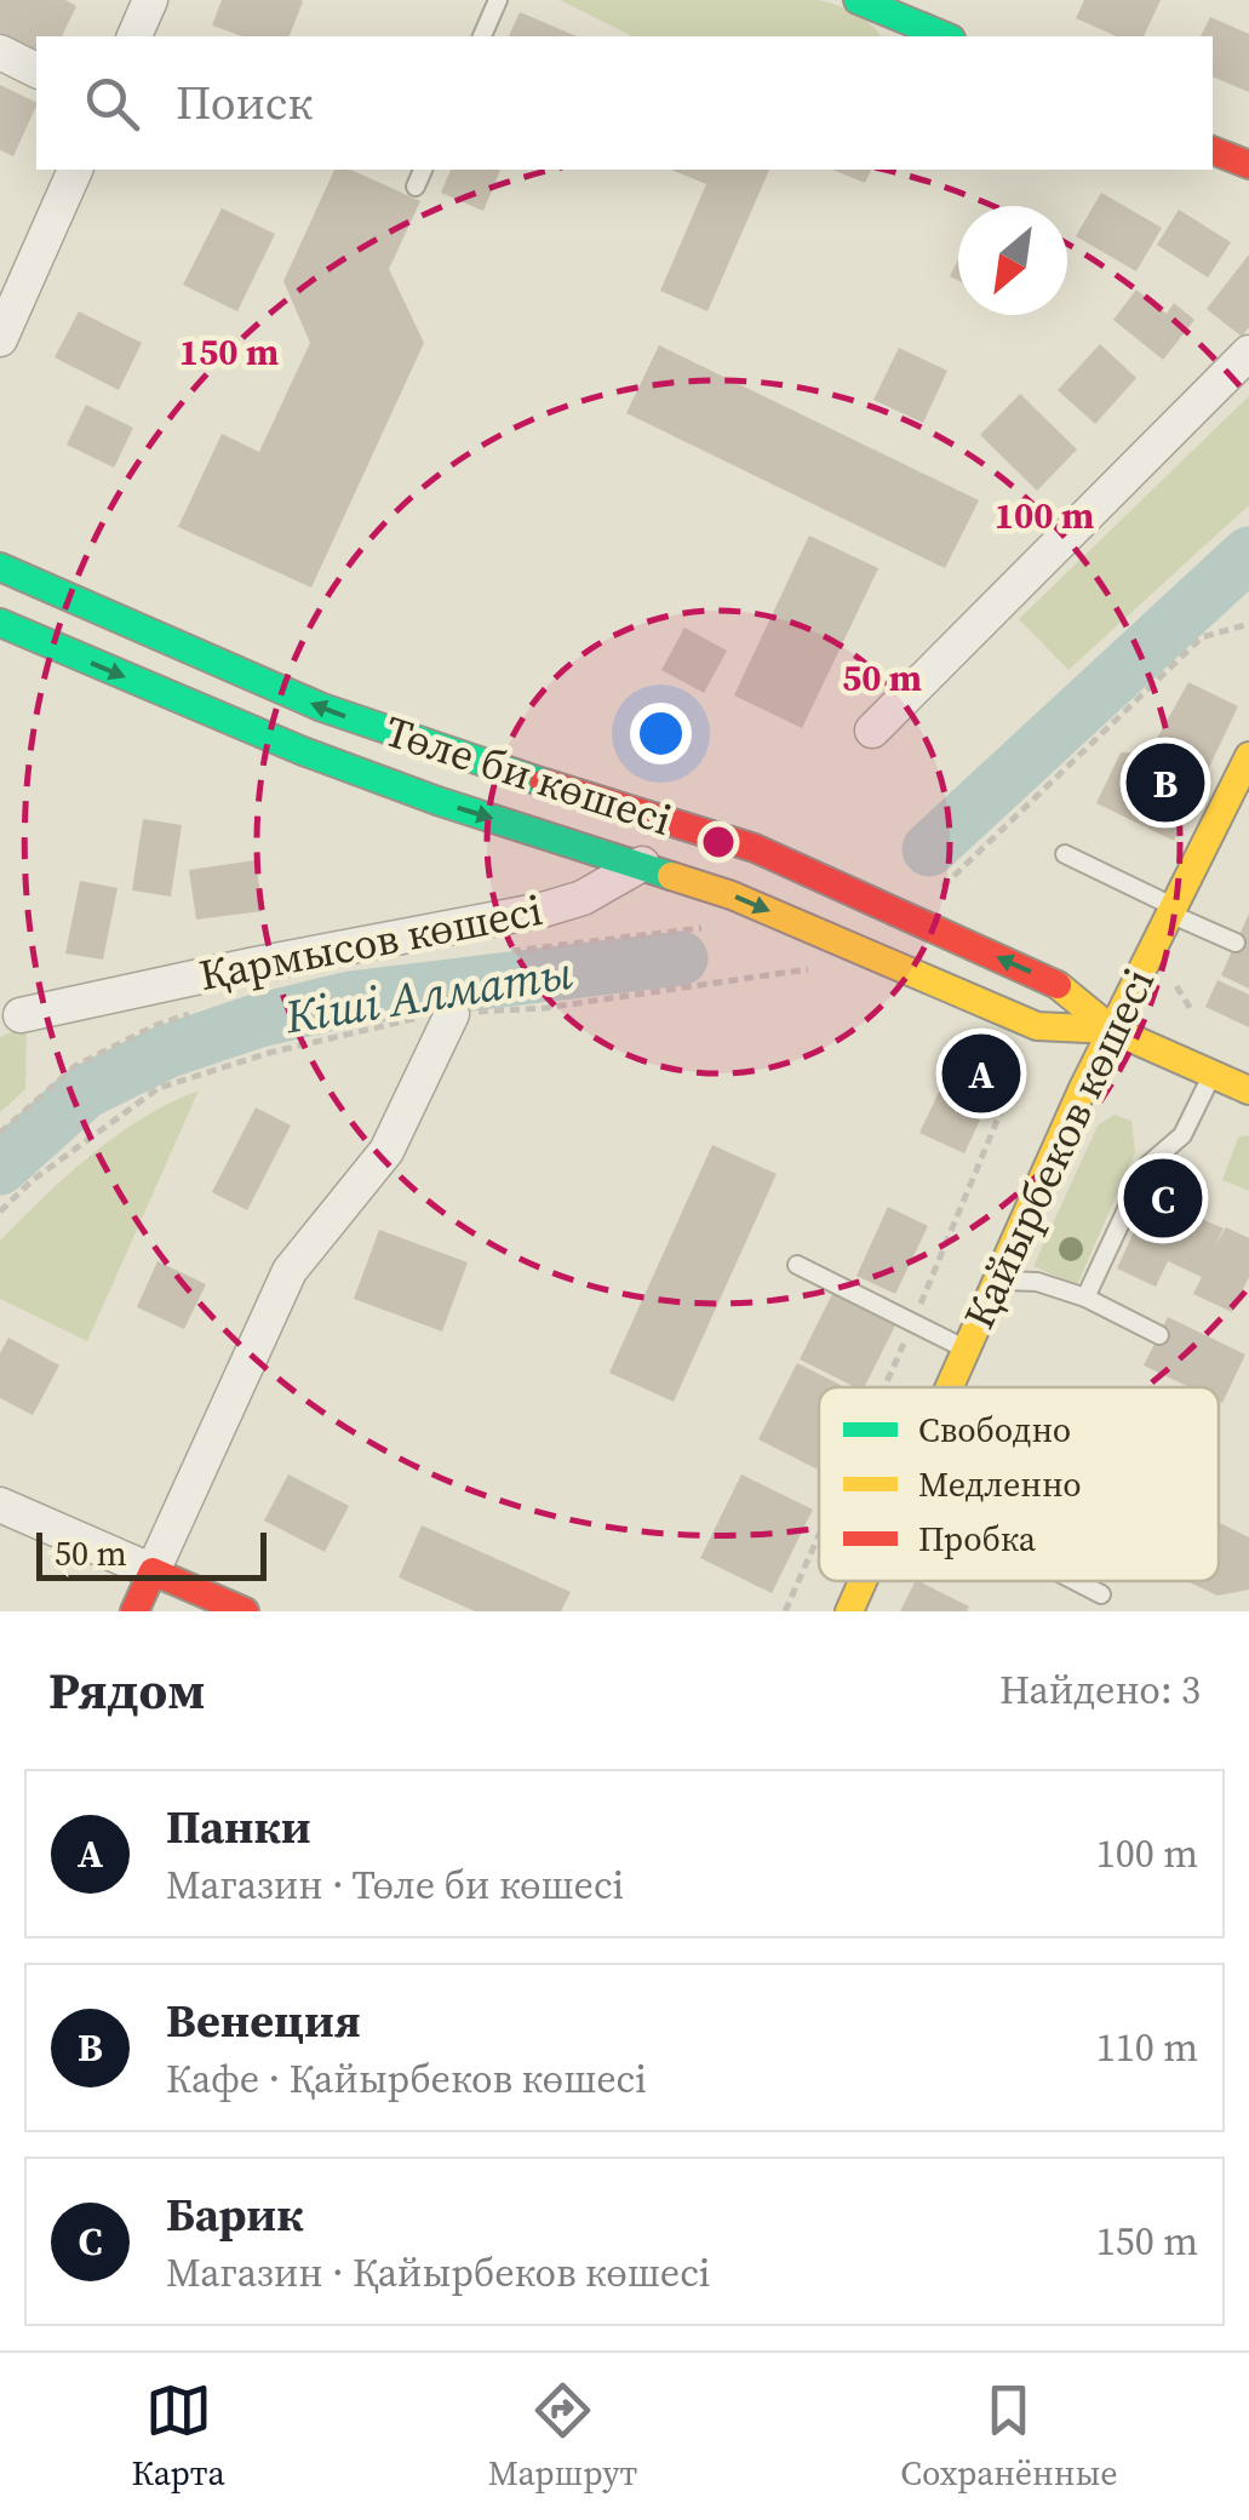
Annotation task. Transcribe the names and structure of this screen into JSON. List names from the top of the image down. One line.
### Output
{"streets":{"main road":["Төле би көшесі","Қайырбеков көшесі"],"street":["Қармысов көшесі"]},"crossings":[["Төле би көшесі","Қармысов көшесі"],["Төле би көшесі","Қайырбеков көшесі"]],"water":["Кіші Алматы"],"legend":["Свободно","Медленно","Пробка"],"scale_bar":"50 m","north":"bottom left","page":{"search":"Поиск","pins":["B","A","C"],"scale":"50 m","heading":["Рядом","Найдено: 3"],"list":[{"mark":"A","name":"Панки","note":"Магазин · Төле би көшесі","value":"100 m"},{"mark":"B","name":"Венеция","note":"Кафе · Қайырбеков көшесі","value":"110 m"},{"mark":"C","name":"Барик","note":"Магазин · Қайырбеков көшесі","value":"150 m"}],"nav":["Карта","Маршрут","Сохранённые"]},"rings":["150 m","100 m","50 m"]}
